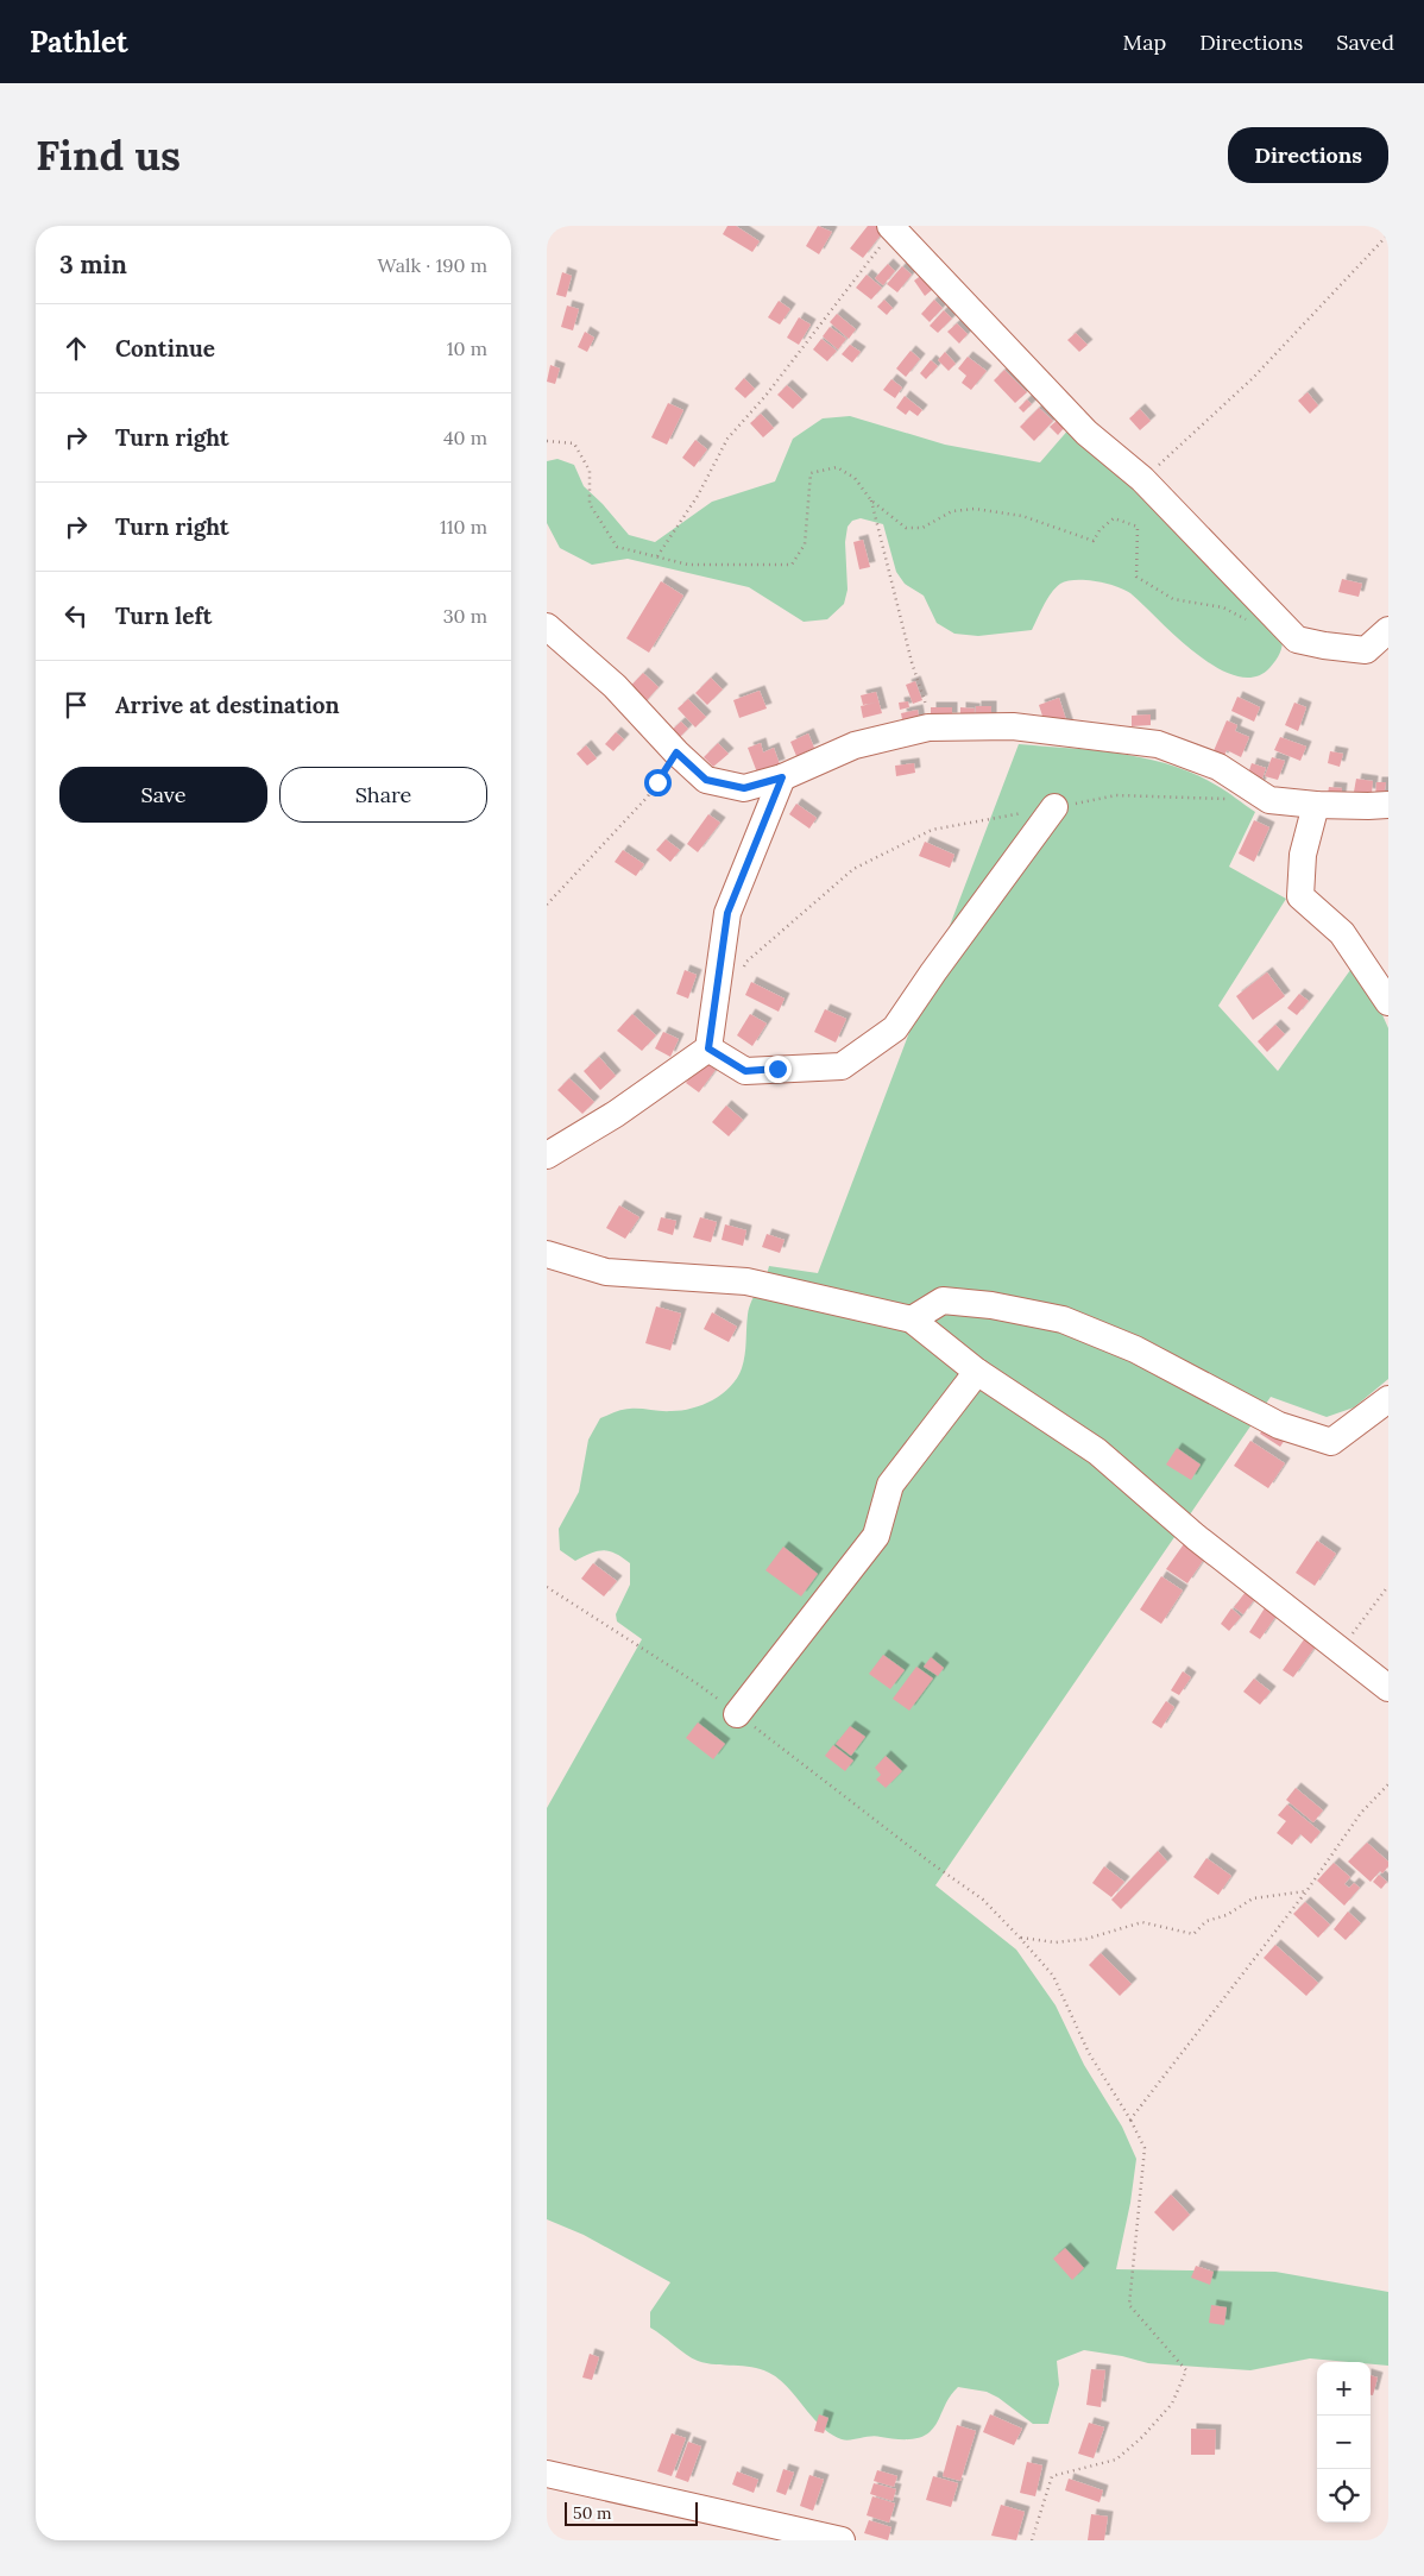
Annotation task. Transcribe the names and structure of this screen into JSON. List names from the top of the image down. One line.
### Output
{"scale_bar":"50 m","page":{"header":"Pathlet","nav":["Map","Directions","Saved"],"buttons":["Directions",["Save","Share"]],"title":"Find us","heading":["3 min","Walk · 190 m"],"list":[["Continue","10 m"],["Turn right","40 m"],["Turn right","110 m"],["Turn left","30 m"],"Arrive at destination"],"map_buttons":["+","−"],"scale":"50 m"}}
